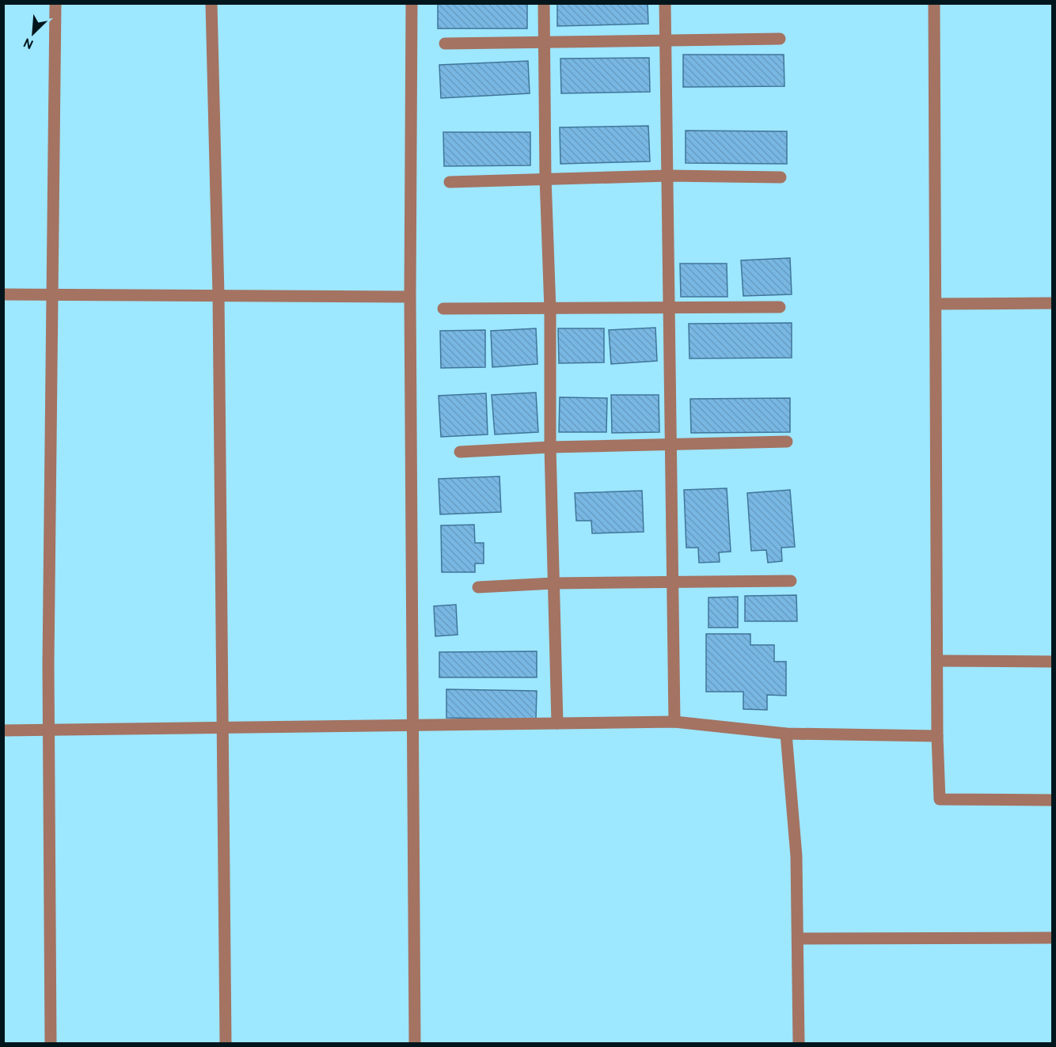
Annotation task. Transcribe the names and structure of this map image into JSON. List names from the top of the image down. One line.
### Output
{"north":"bottom left"}
